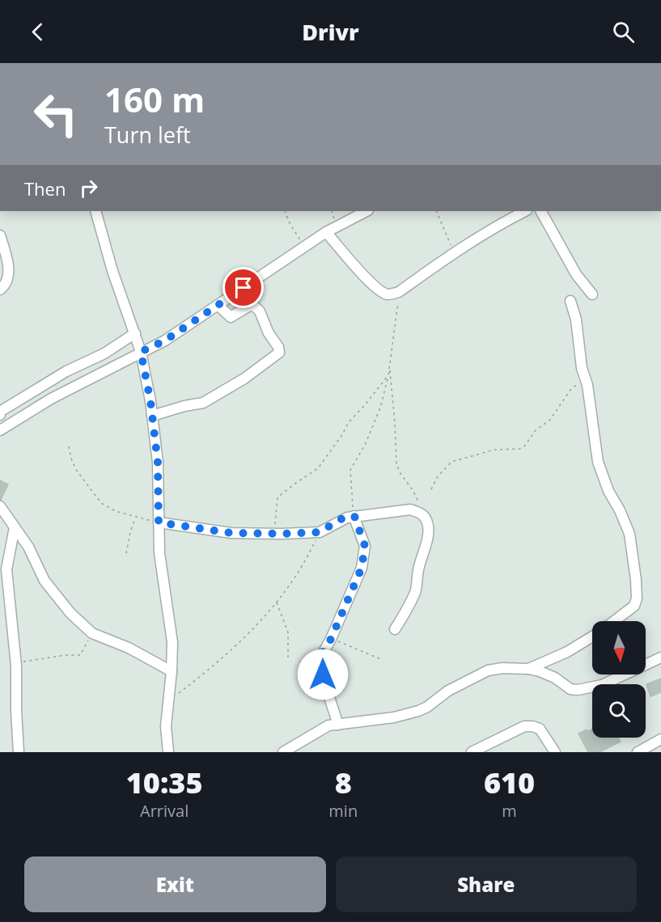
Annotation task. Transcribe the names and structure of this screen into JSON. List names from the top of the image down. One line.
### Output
{"north":"bottom","page":{"header":"Drivr","turn":["160 m","Turn left"],"then":"Then","eta":["10:35","Arrival","8","min","610","m"],"buttons":["Exit","Share"]}}
